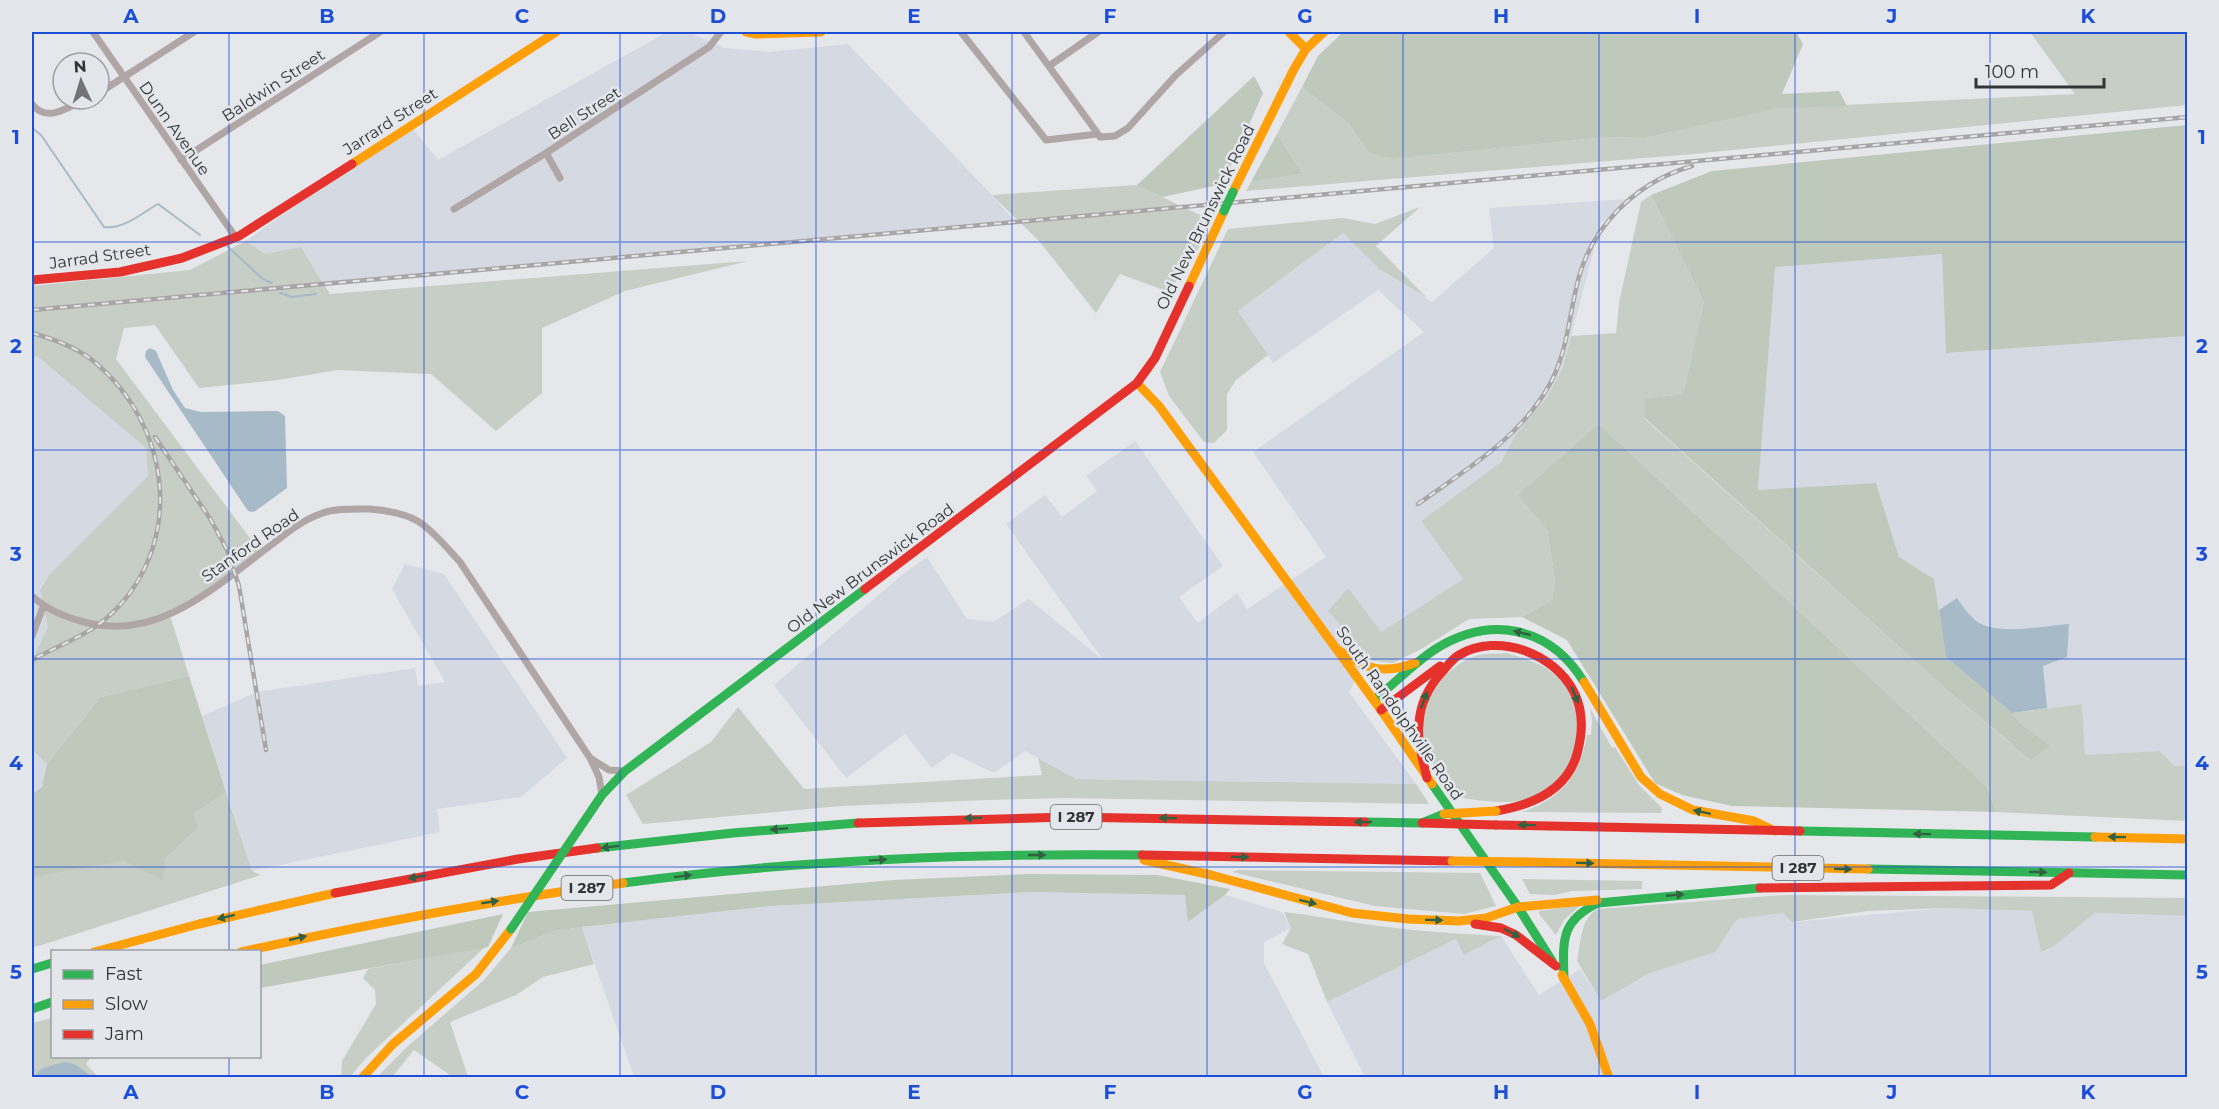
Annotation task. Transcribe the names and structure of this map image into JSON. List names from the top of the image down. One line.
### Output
{"streets":{"main road":["Jarrard Street","Old New Brunswick Road","Jarrad Street","South Randolphville Road","I 287"],"street":["Baldwin Street","Bell Street","Dunn Avenue","Stanford Road"]},"crossings":[["Baldwin Street","Dunn Avenue"],["Jarrard Street","Dunn Avenue"],["Jarrard Street","Jarrad Street"],["Dunn Avenue","Jarrad Street"],["Old New Brunswick Road","Stanford Road"],["Old New Brunswick Road","South Randolphville Road"]],"legend":["Fast","Slow","Jam"],"scale_bar":"100 m","north":"top","grid":{"columns":["A","B","C","D","E","F","G","H","I","J","K"],"rows":["1","2","3","4","5"]}}
